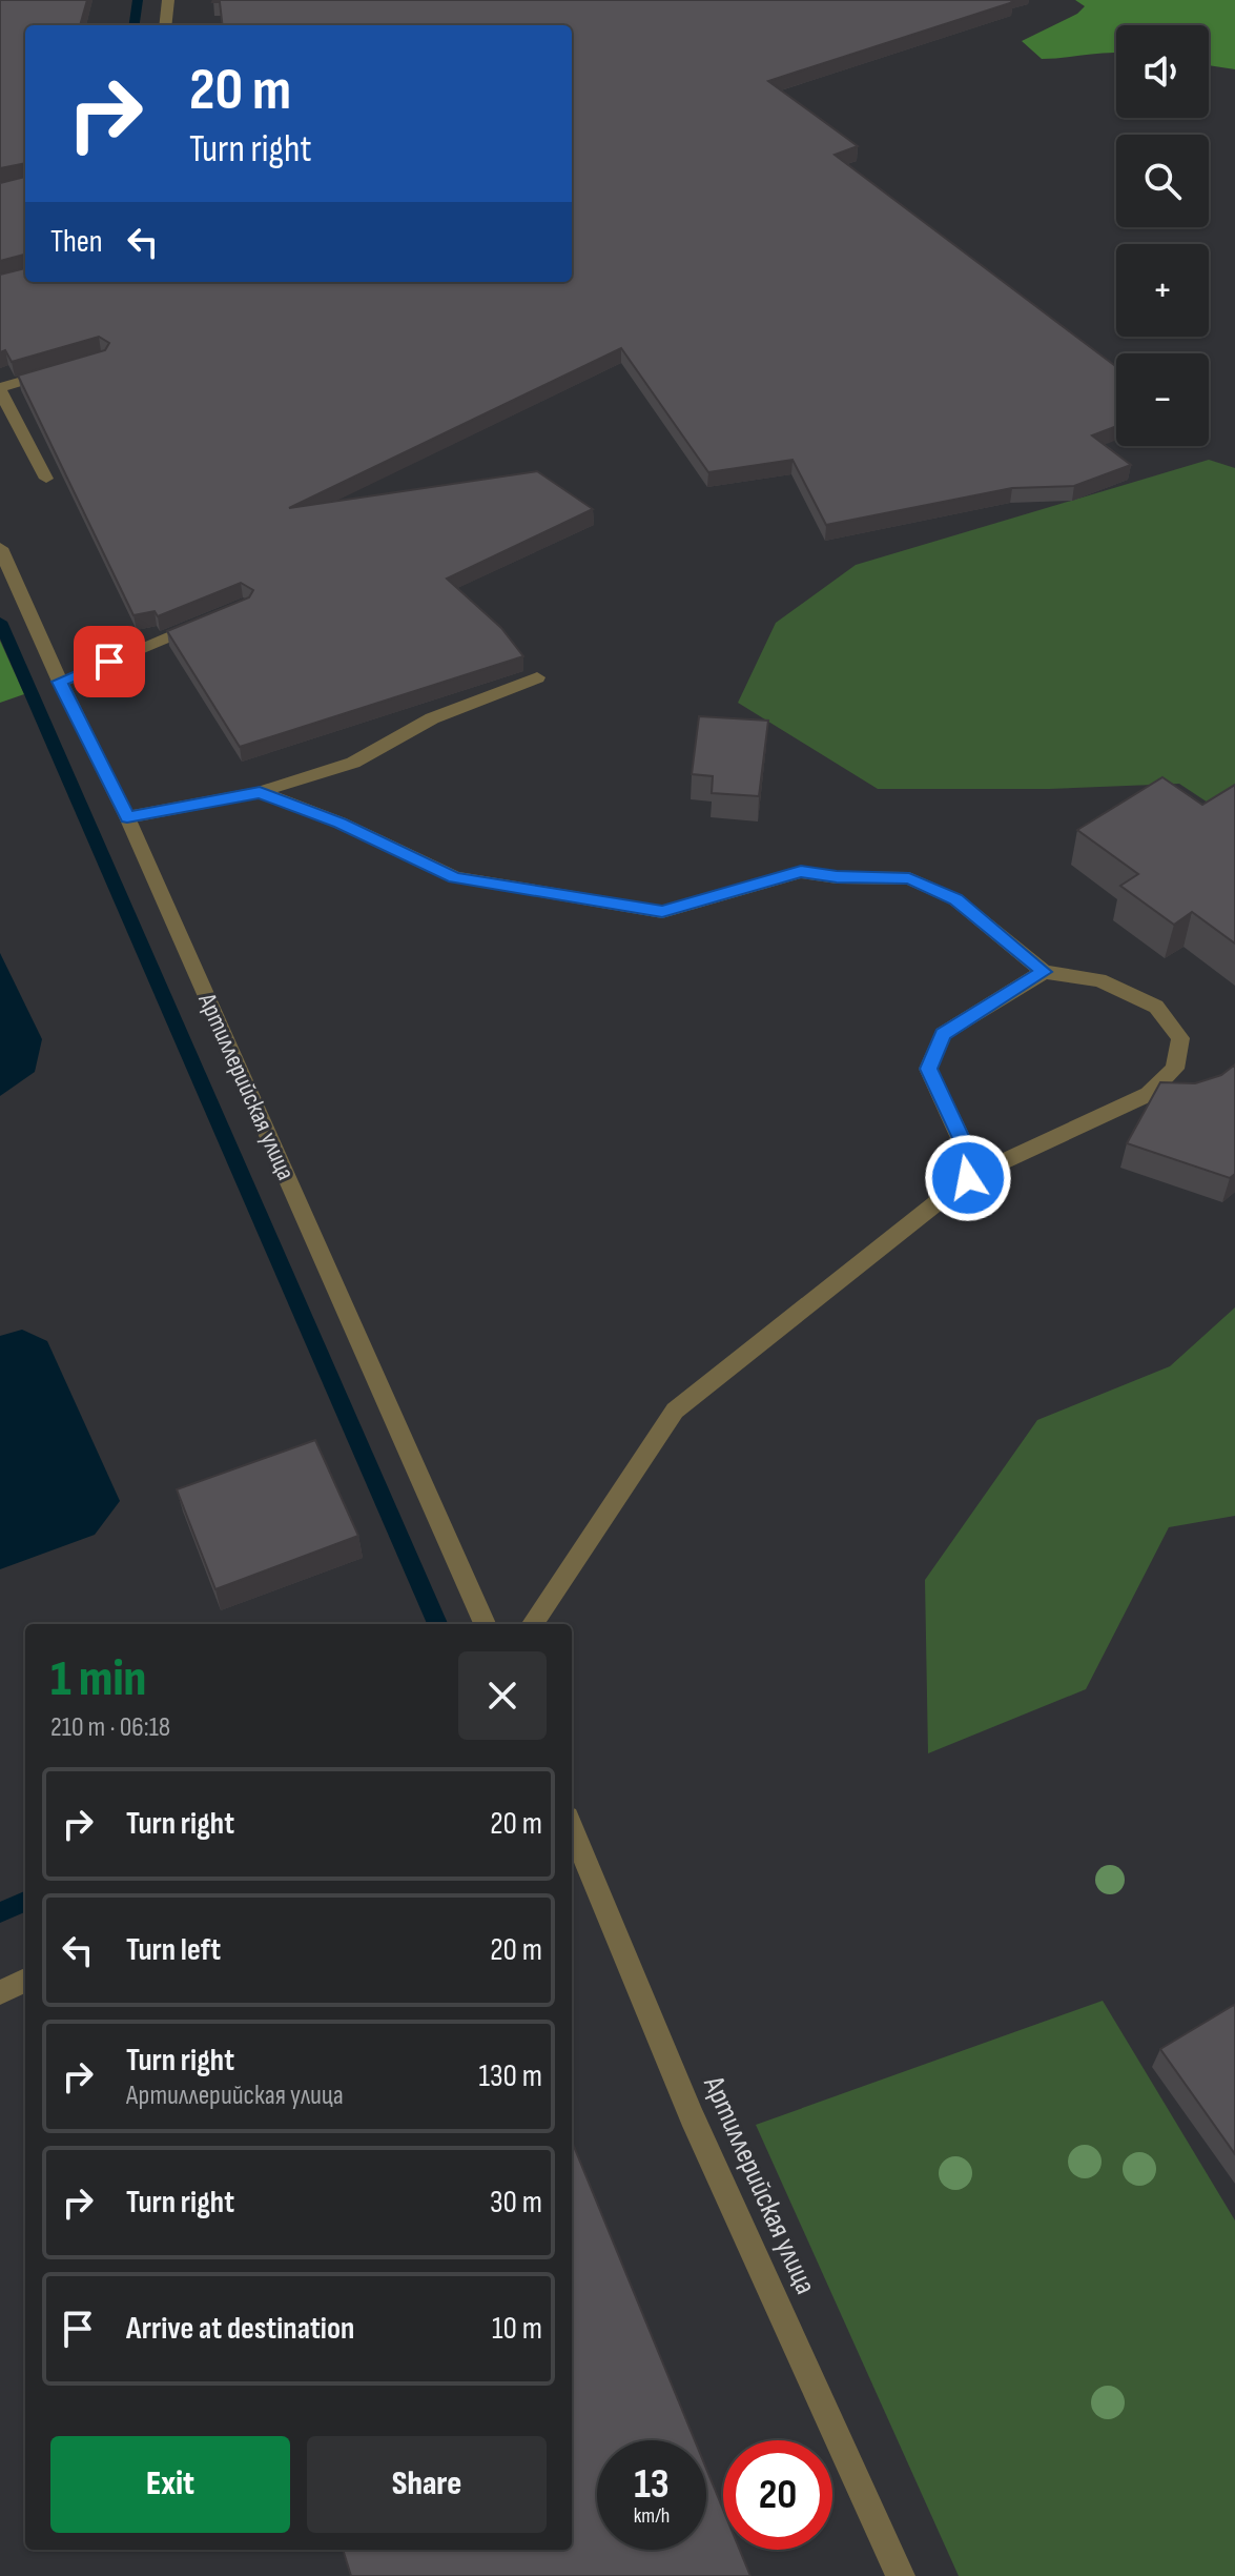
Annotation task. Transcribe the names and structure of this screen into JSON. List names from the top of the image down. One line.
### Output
{"streets":{"street":["Артиллерийская улица"]},"page":{"map_buttons":["+","−"],"turn":["20 m","Turn right"],"then":"Then","heading":["1 min","210 m · 06:18"],"list":[{"name":"Turn right","value":"20 m"},{"name":"Turn left","value":"20 m"},{"name":"Turn right","note":"Артиллерийская улица","value":"130 m"},{"name":"Turn right","value":"30 m"},{"name":"Arrive at destination","value":"10 m"}],"buttons":["Exit","Share"],"speed":"13 km/h","limit":"20"}}
